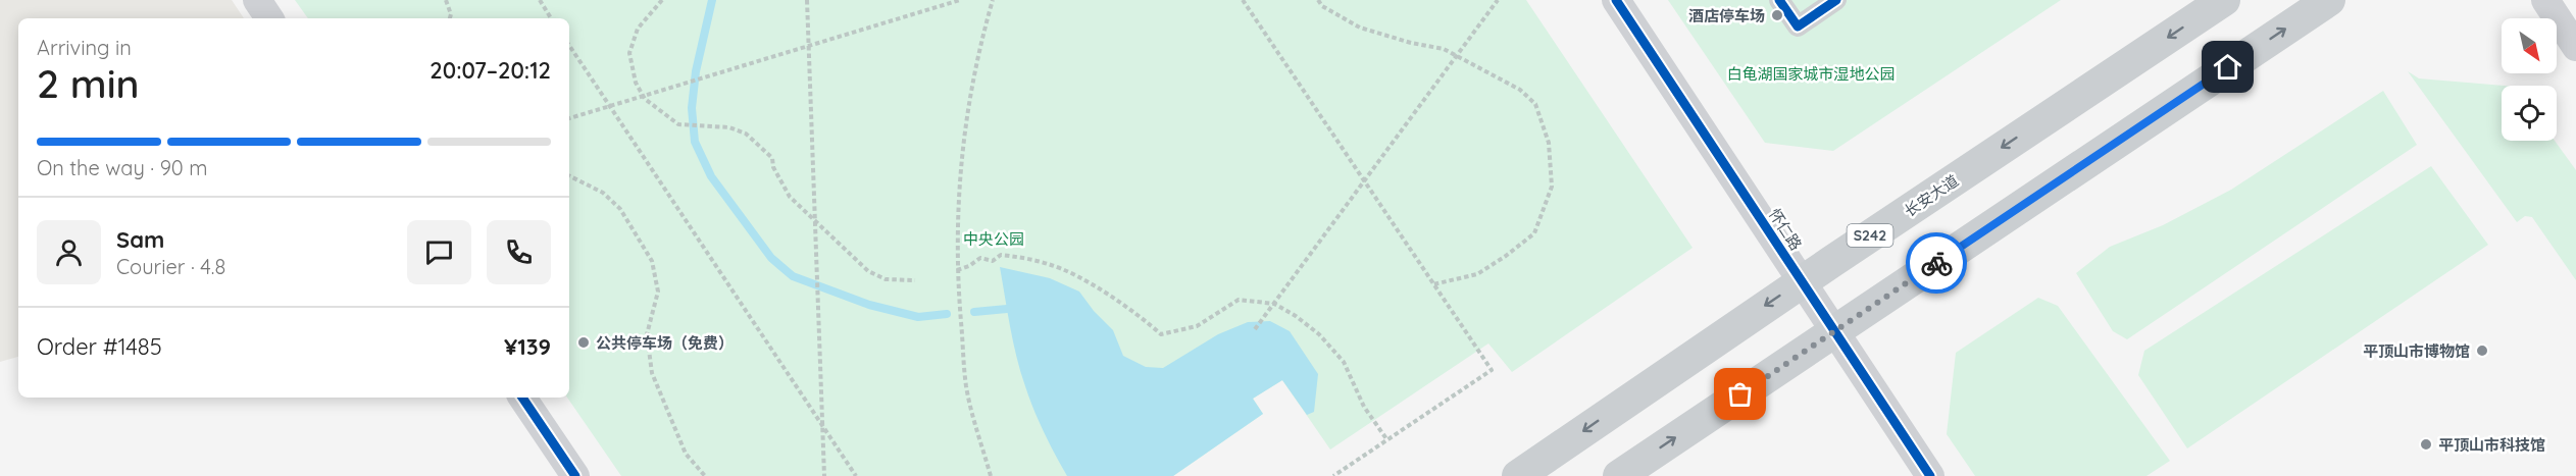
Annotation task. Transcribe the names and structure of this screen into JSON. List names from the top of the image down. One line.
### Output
{"streets":{"main road":["长安大道","S242"],"street":["怀仁路"]},"crossings":[["长安大道","怀仁路"]],"parks":["白龟湖国家城市湿地公园","中央公园"],"places":["酒店停车场","公共停车场（免费）","平顶山市博物馆","平顶山市科技馆"],"north":"bottom right","page":{"heading":["2 min","Arriving in","20:07–20:12"],"panel":["Sam","Courier · 4.8","Order #1485","¥139"],"bar":"On the way · 90 m"}}
